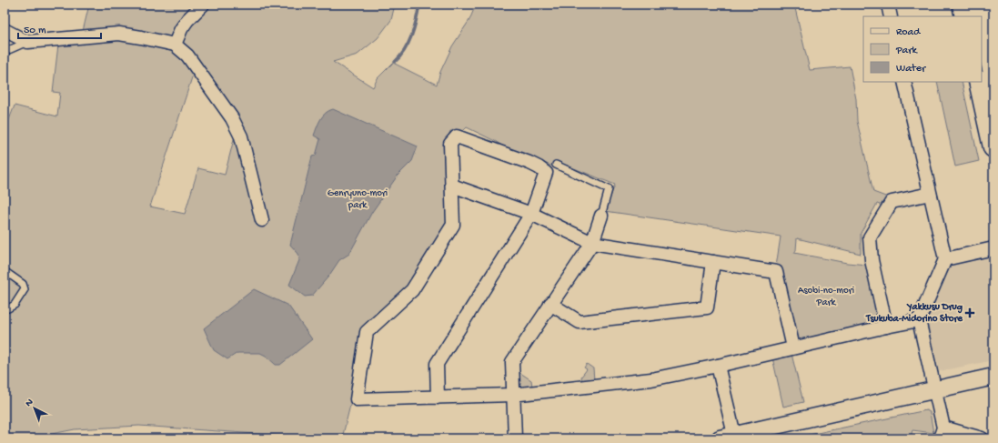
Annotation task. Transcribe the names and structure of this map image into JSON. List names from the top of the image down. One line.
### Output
{"parks":["Genryuno-mori park","Asobi-no-mori Park"],"places":{"health":["Yakkusu Drug Tsukuba-Midorino Store"]},"legend":["Road","Park","Water"],"scale_bar":"50 m","north":"top left"}
